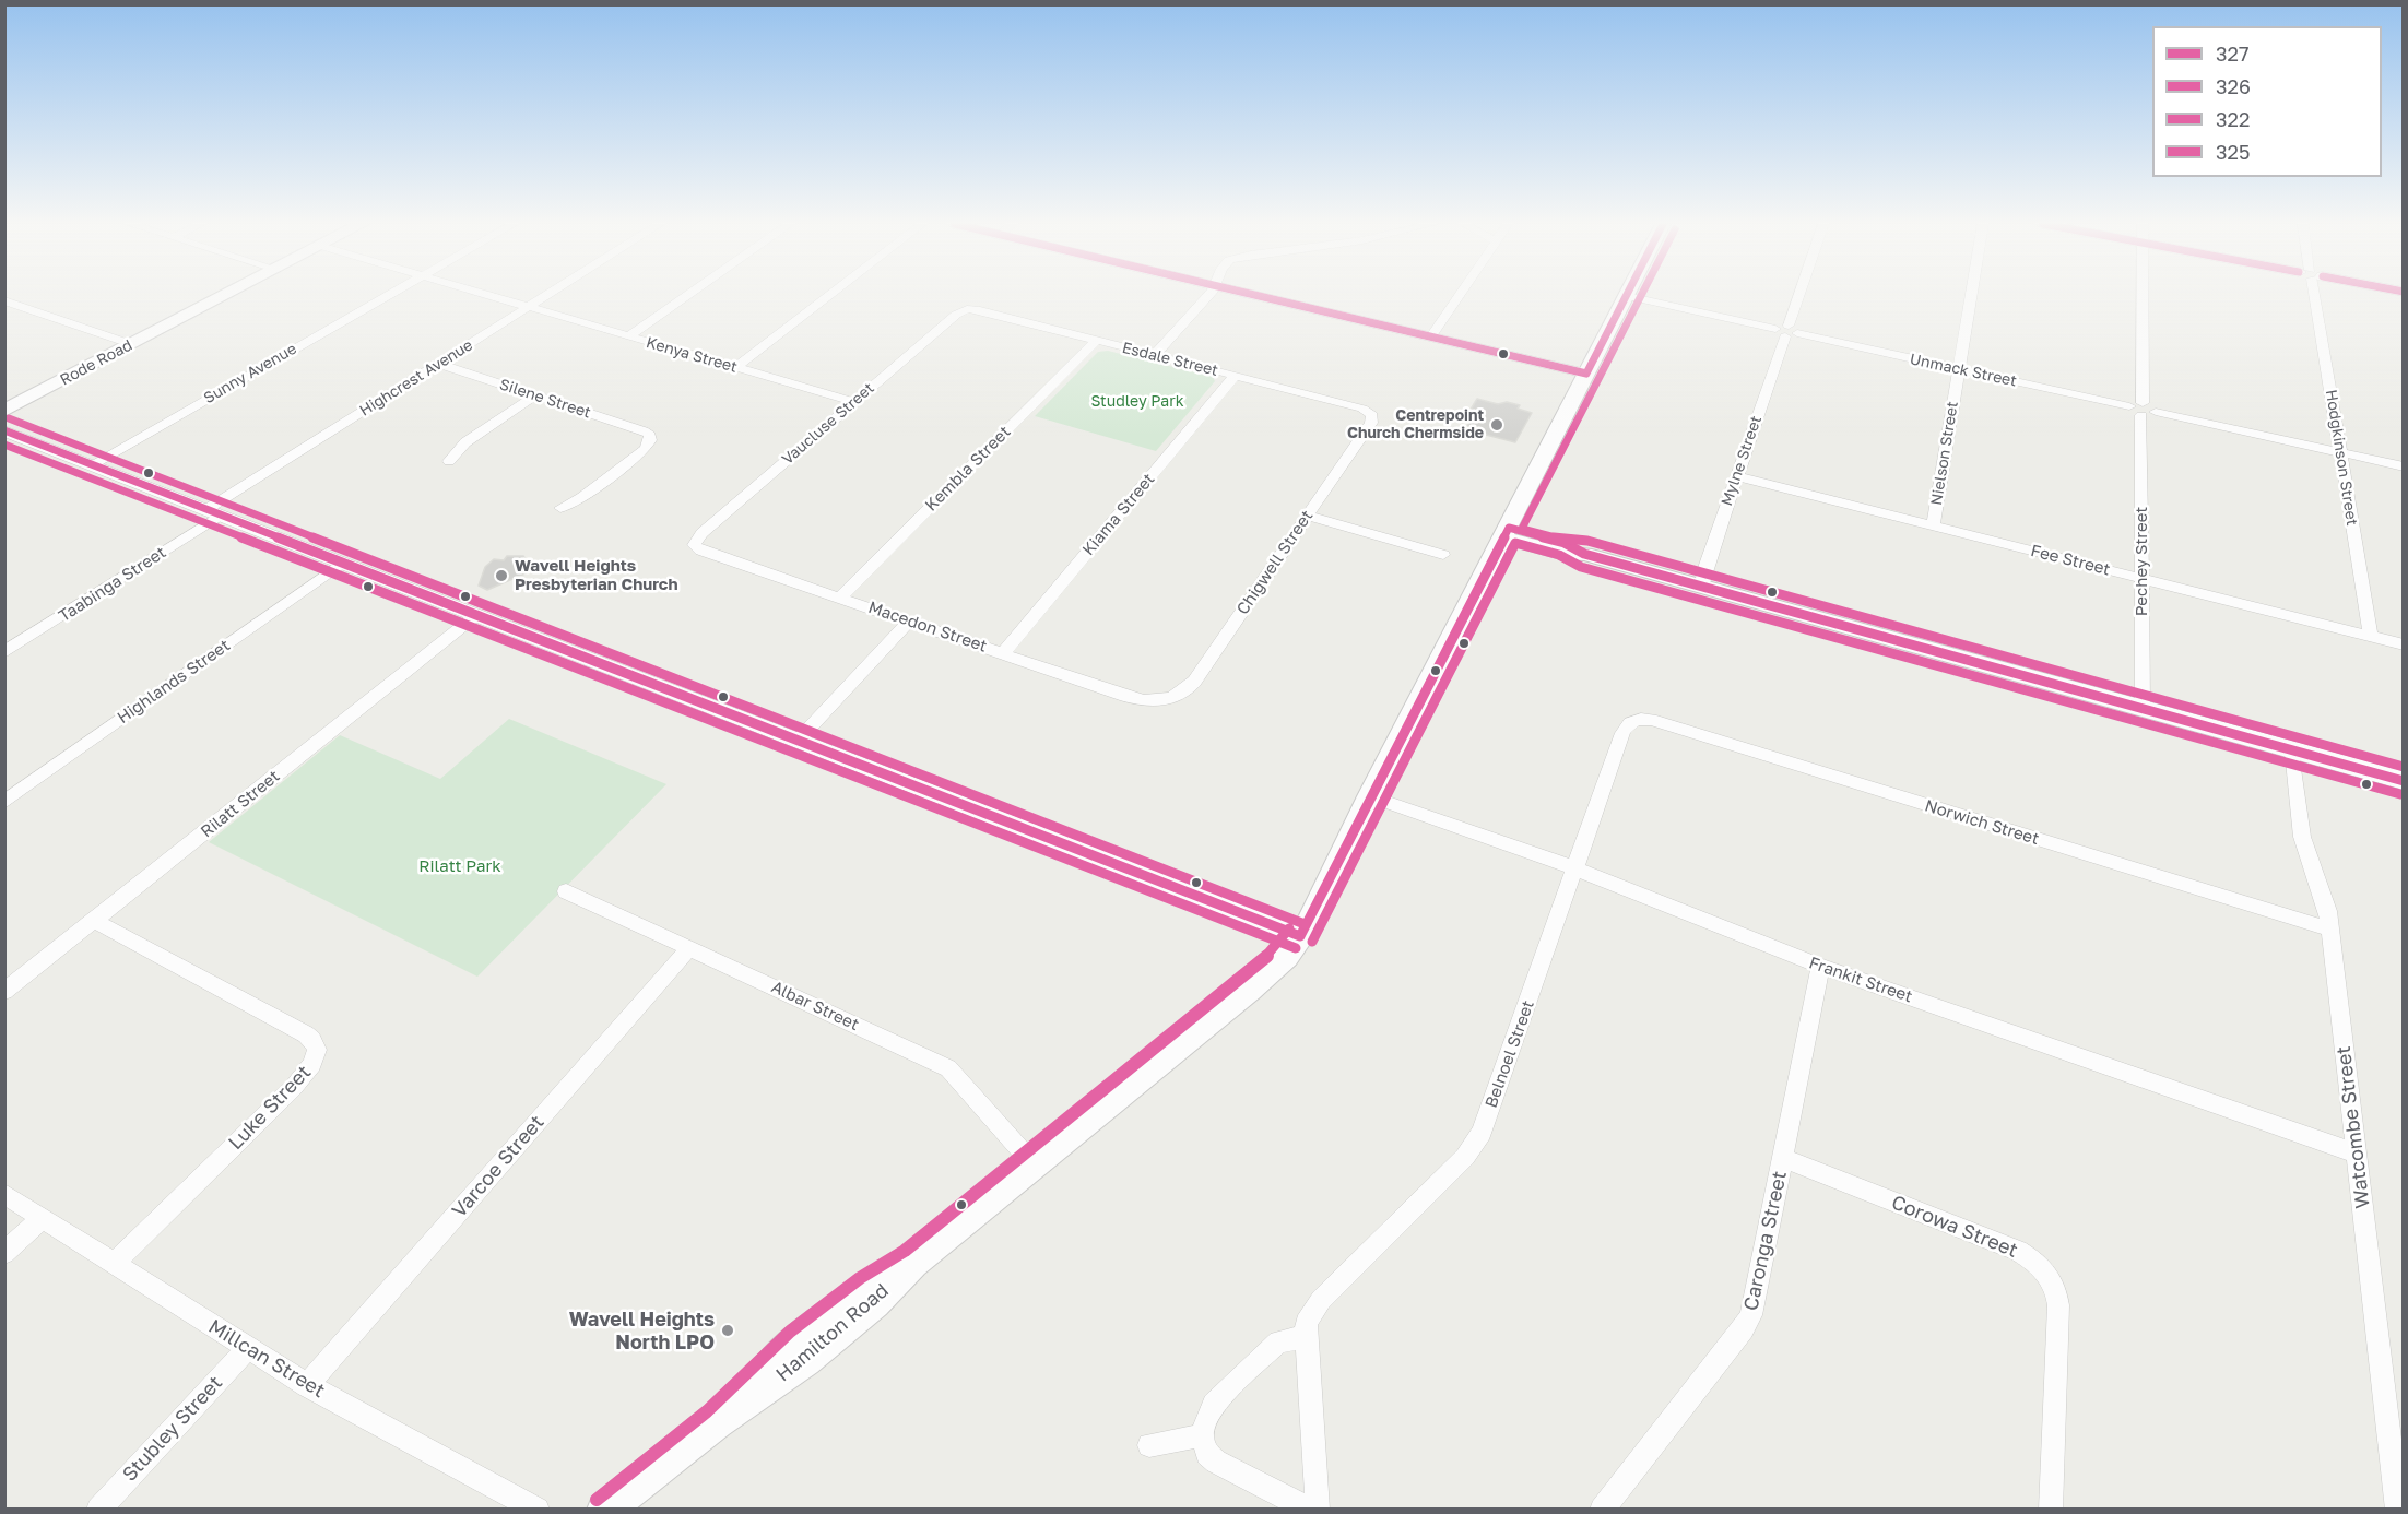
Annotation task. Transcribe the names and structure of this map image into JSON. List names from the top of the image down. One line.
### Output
{"streets":{"main road":["Rode Road","Hamilton Road"],"street":["Kenya Street","Esdale Street","Unmack Street","Sunny Avenue","Highcrest Avenue","Silene Street","Vaucluse Street","Nielson Street","Hodgkinson Street","Mylne Street","Kembla Street","Kiama Street","Fee Street","Pechey Street","Chigwell Street","Taabinga Street","Macedon Street","Highlands Street","Rilatt Street","Norwich Street","Frankit Street","Albar Street","Belnoel Street","Luke Street","Watcombe Street","Varcoe Street","Corowa Street","Caronga Street","Millcan Street","Stubley Street"]},"crossings":[["Kenya Street","Highcrest Avenue"],["Kenya Street","Vaucluse Street"],["Esdale Street","Vaucluse Street"],["Esdale Street","Kembla Street"],["Esdale Street","Kiama Street"],["Esdale Street","Chigwell Street"],["Unmack Street","Nielson Street"],["Unmack Street","Hodgkinson Street"],["Unmack Street","Mylne Street"],["Unmack Street","Pechey Street"],["Unmack Street","Hamilton Road"],["Highcrest Avenue","Silene Street"],["Highcrest Avenue","Taabinga Street"],["Vaucluse Street","Macedon Street"],["Nielson Street","Fee Street"],["Hodgkinson Street","Fee Street"],["Mylne Street","Fee Street"],["Kembla Street","Macedon Street"],["Kiama Street","Macedon Street"],["Fee Street","Pechey Street"],["Chigwell Street","Macedon Street"],["Rilatt Street","Luke Street"],["Norwich Street","Belnoel Street"],["Norwich Street","Watcombe Street"],["Frankit Street","Belnoel Street"],["Frankit Street","Watcombe Street"],["Frankit Street","Caronga Street"],["Frankit Street","Hamilton Road"],["Albar Street","Varcoe Street"],["Albar Street","Hamilton Road"],["Luke Street","Millcan Street"],["Varcoe Street","Millcan Street"],["Corowa Street","Caronga Street"],["Millcan Street","Stubley Street"]],"parks":["Studley Park","Rilatt Park"],"places":["Centrepoint Church Chermside","Wavell Heights Presbyterian Church","Wavell Heights North LPO"],"lines":["transit line 325","transit line 322","transit line 327","transit line 326"],"legend":["327","326","322","325"]}
